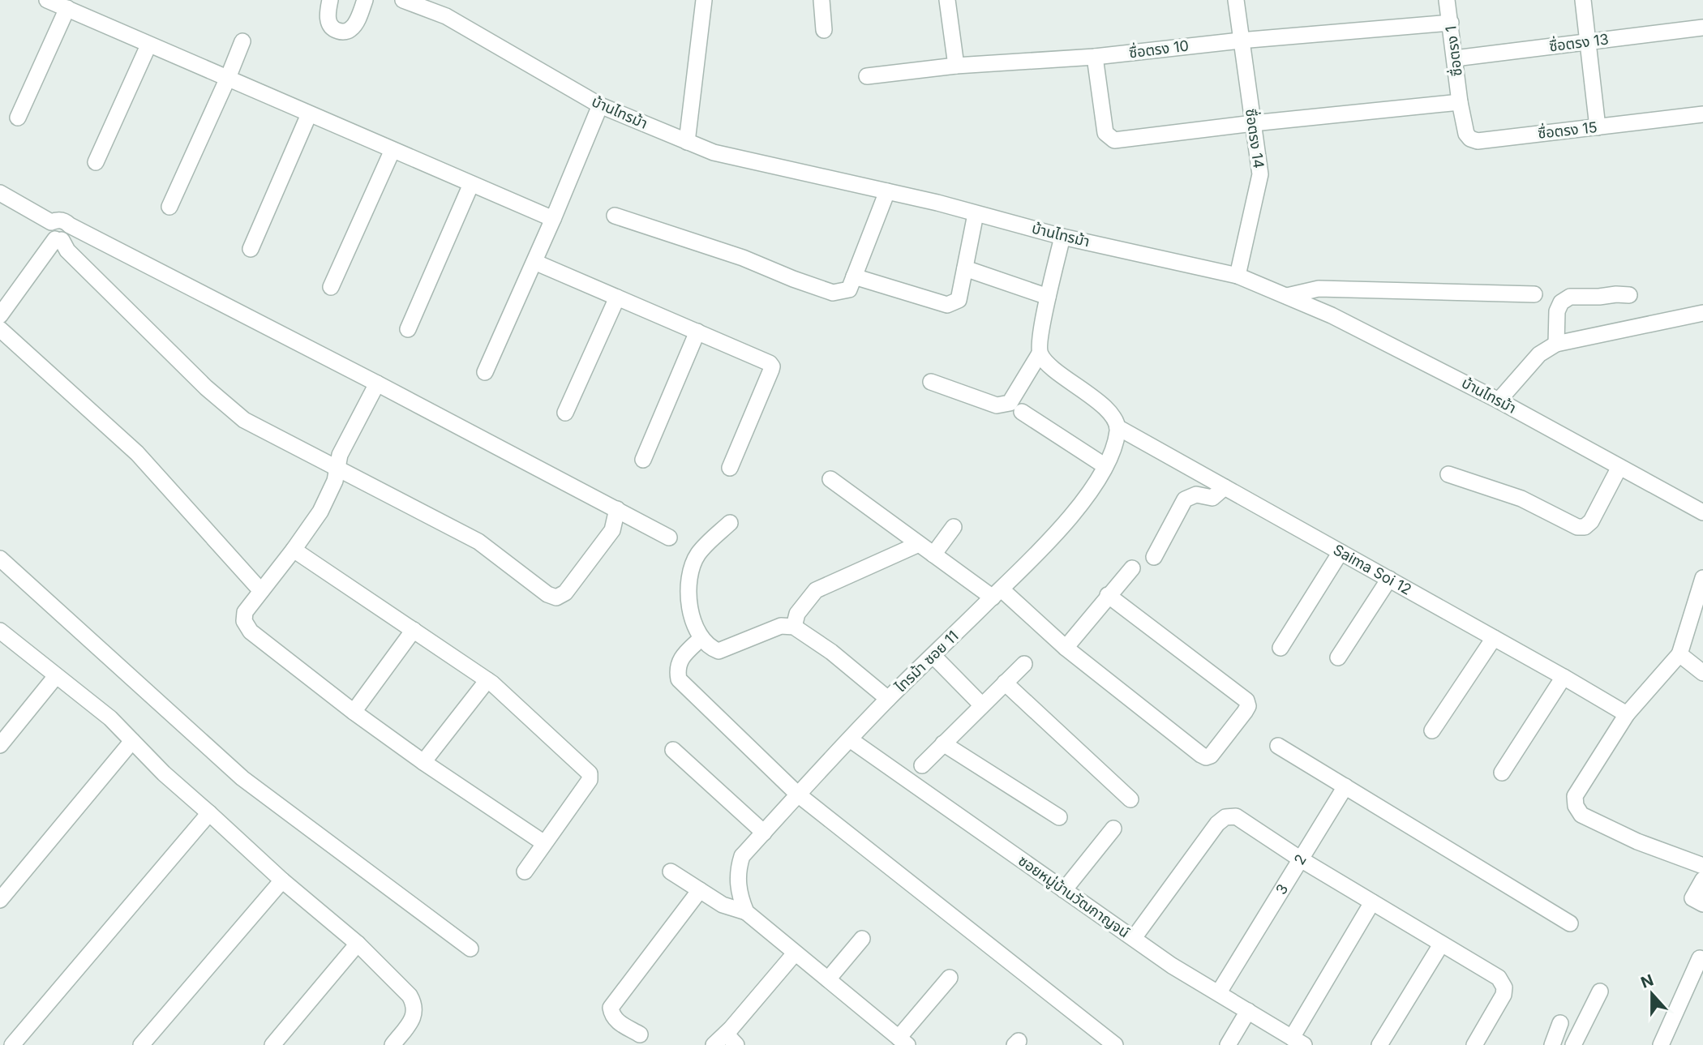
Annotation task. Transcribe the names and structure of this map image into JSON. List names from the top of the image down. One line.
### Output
{"streets":{"street":["ซื่อตรง 13","ซื่อตรง 10","ซื่อตรง 1","บ้านไทรม้า","ซื่อตรง 15","ซื่อตรง 14","Saima Soi 12","ไทรม้า ซอย 11","2","3","ซอยหมู่บ้านวัฒกาญจน์"]},"crossings":[["ซื่อตรง 13","ซื่อตรง 1"],["ซื่อตรง 10","ซื่อตรง 1"],["ซื่อตรง 10","ซื่อตรง 14"],["ซื่อตรง 1","ซื่อตรง 15"],["บ้านไทรม้า","ซื่อตรง 14"],["Saima Soi 12","ไทรม้า ซอย 11"],["ไทรม้า ซอย 11","ซอยหมู่บ้านวัฒกาญจน์"],["2","3"],["2","ซอยหมู่บ้านวัฒกาญจน์"],["3","ซอยหมู่บ้านวัฒกาญจน์"]],"north":"top"}
